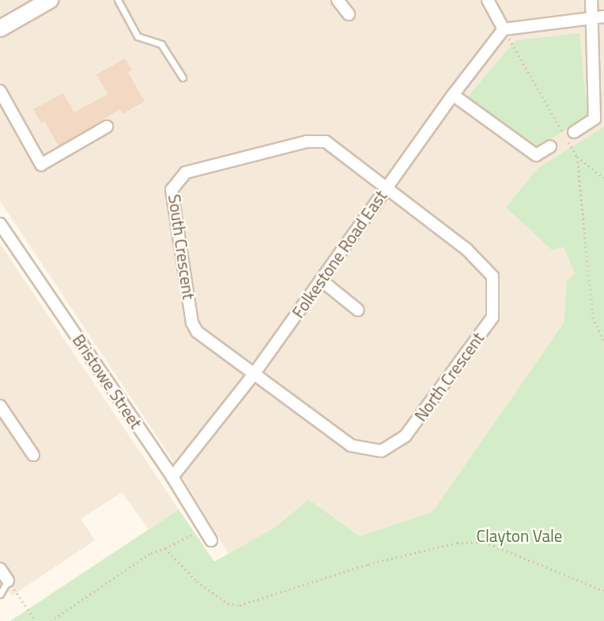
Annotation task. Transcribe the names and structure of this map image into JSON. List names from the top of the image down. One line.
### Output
{"streets":{"street":["South Crescent","Folkestone Road East","North Crescent","Bristowe Street"]},"crossings":[["South Crescent","Folkestone Road East"],["South Crescent","North Crescent"],["Folkestone Road East","North Crescent"],["Folkestone Road East","Bristowe Street"]],"parks":["Clayton Vale"]}
